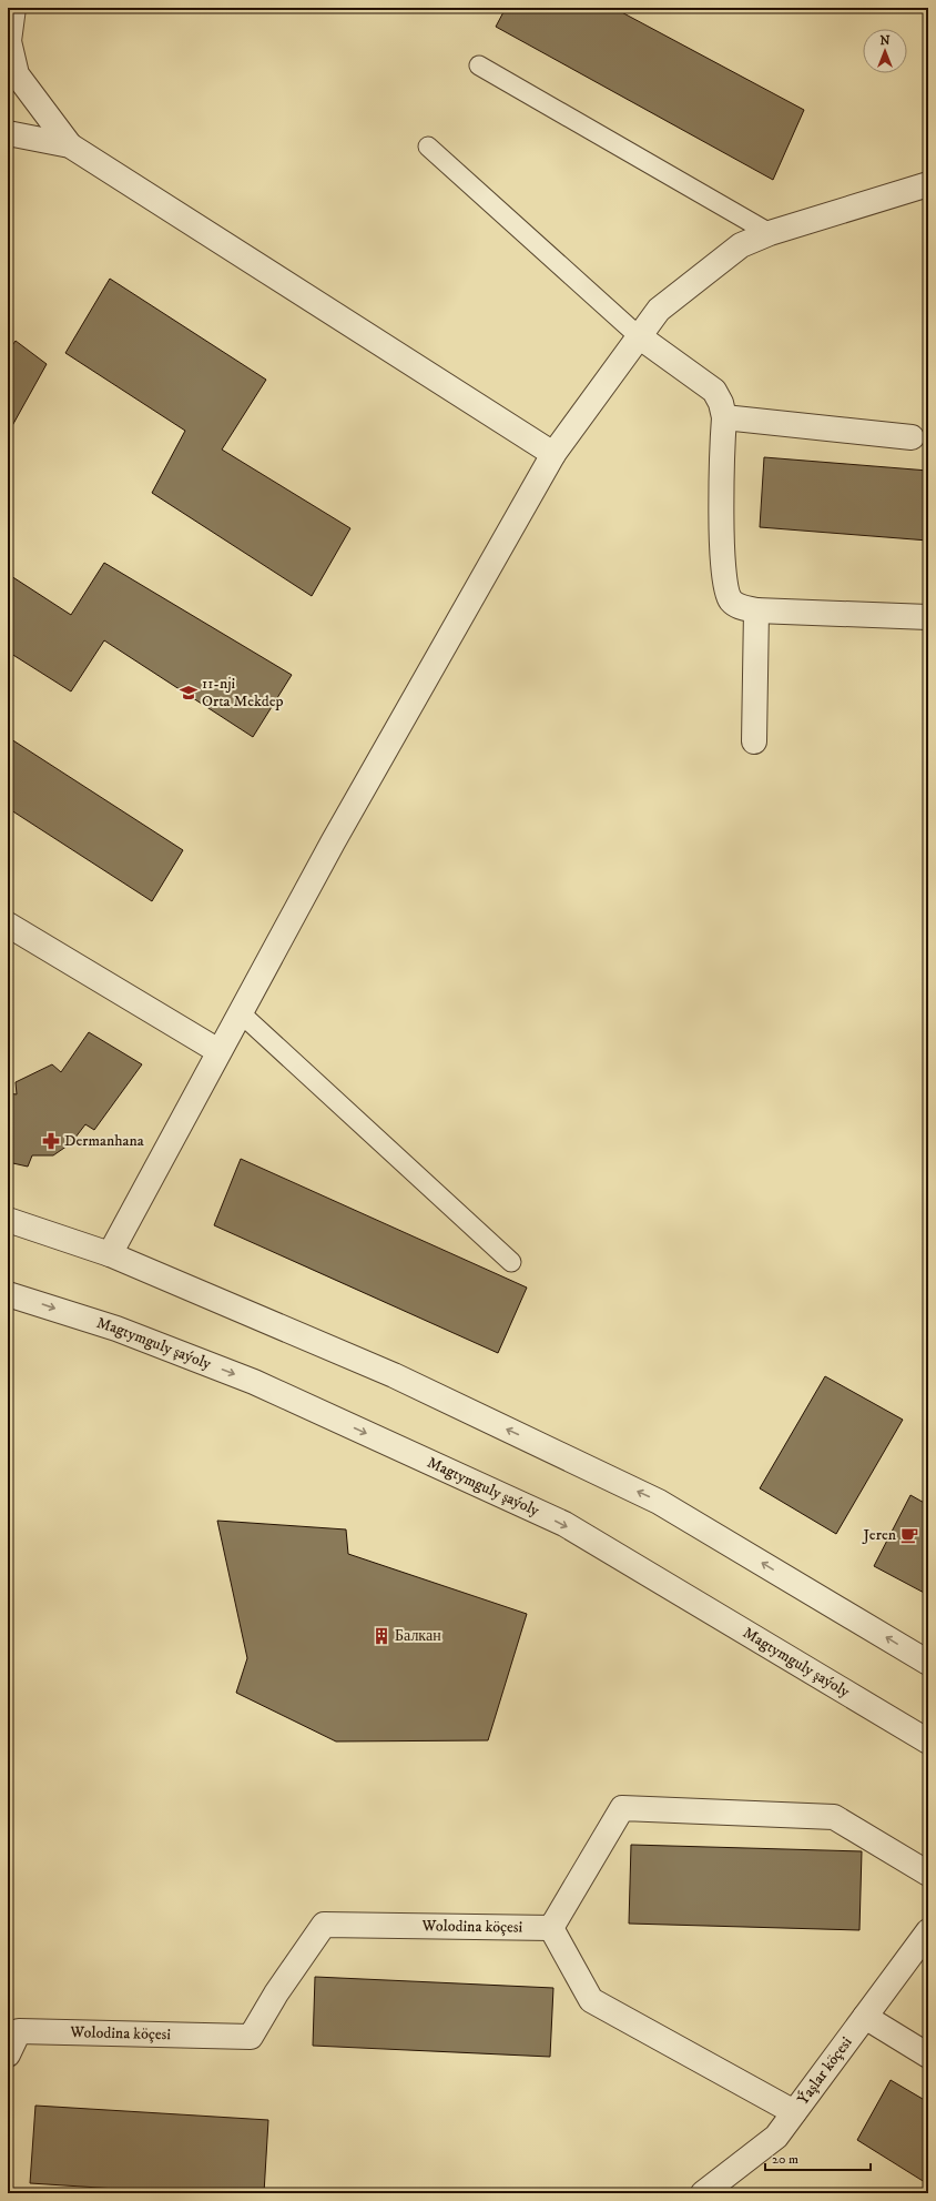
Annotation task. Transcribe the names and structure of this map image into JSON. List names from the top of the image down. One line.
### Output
{"streets":{"street":["Magtymguly şaýoly","Wolodina köçesi","Ýaşlar köçesi"]},"places":{"school or university":["11-nji Orta Mekdep"],"pharmacy":["Dermanhana"],"cafe":["Jeren"],"building":["Балкан"]},"scale_bar":"20 m","north":"top"}
